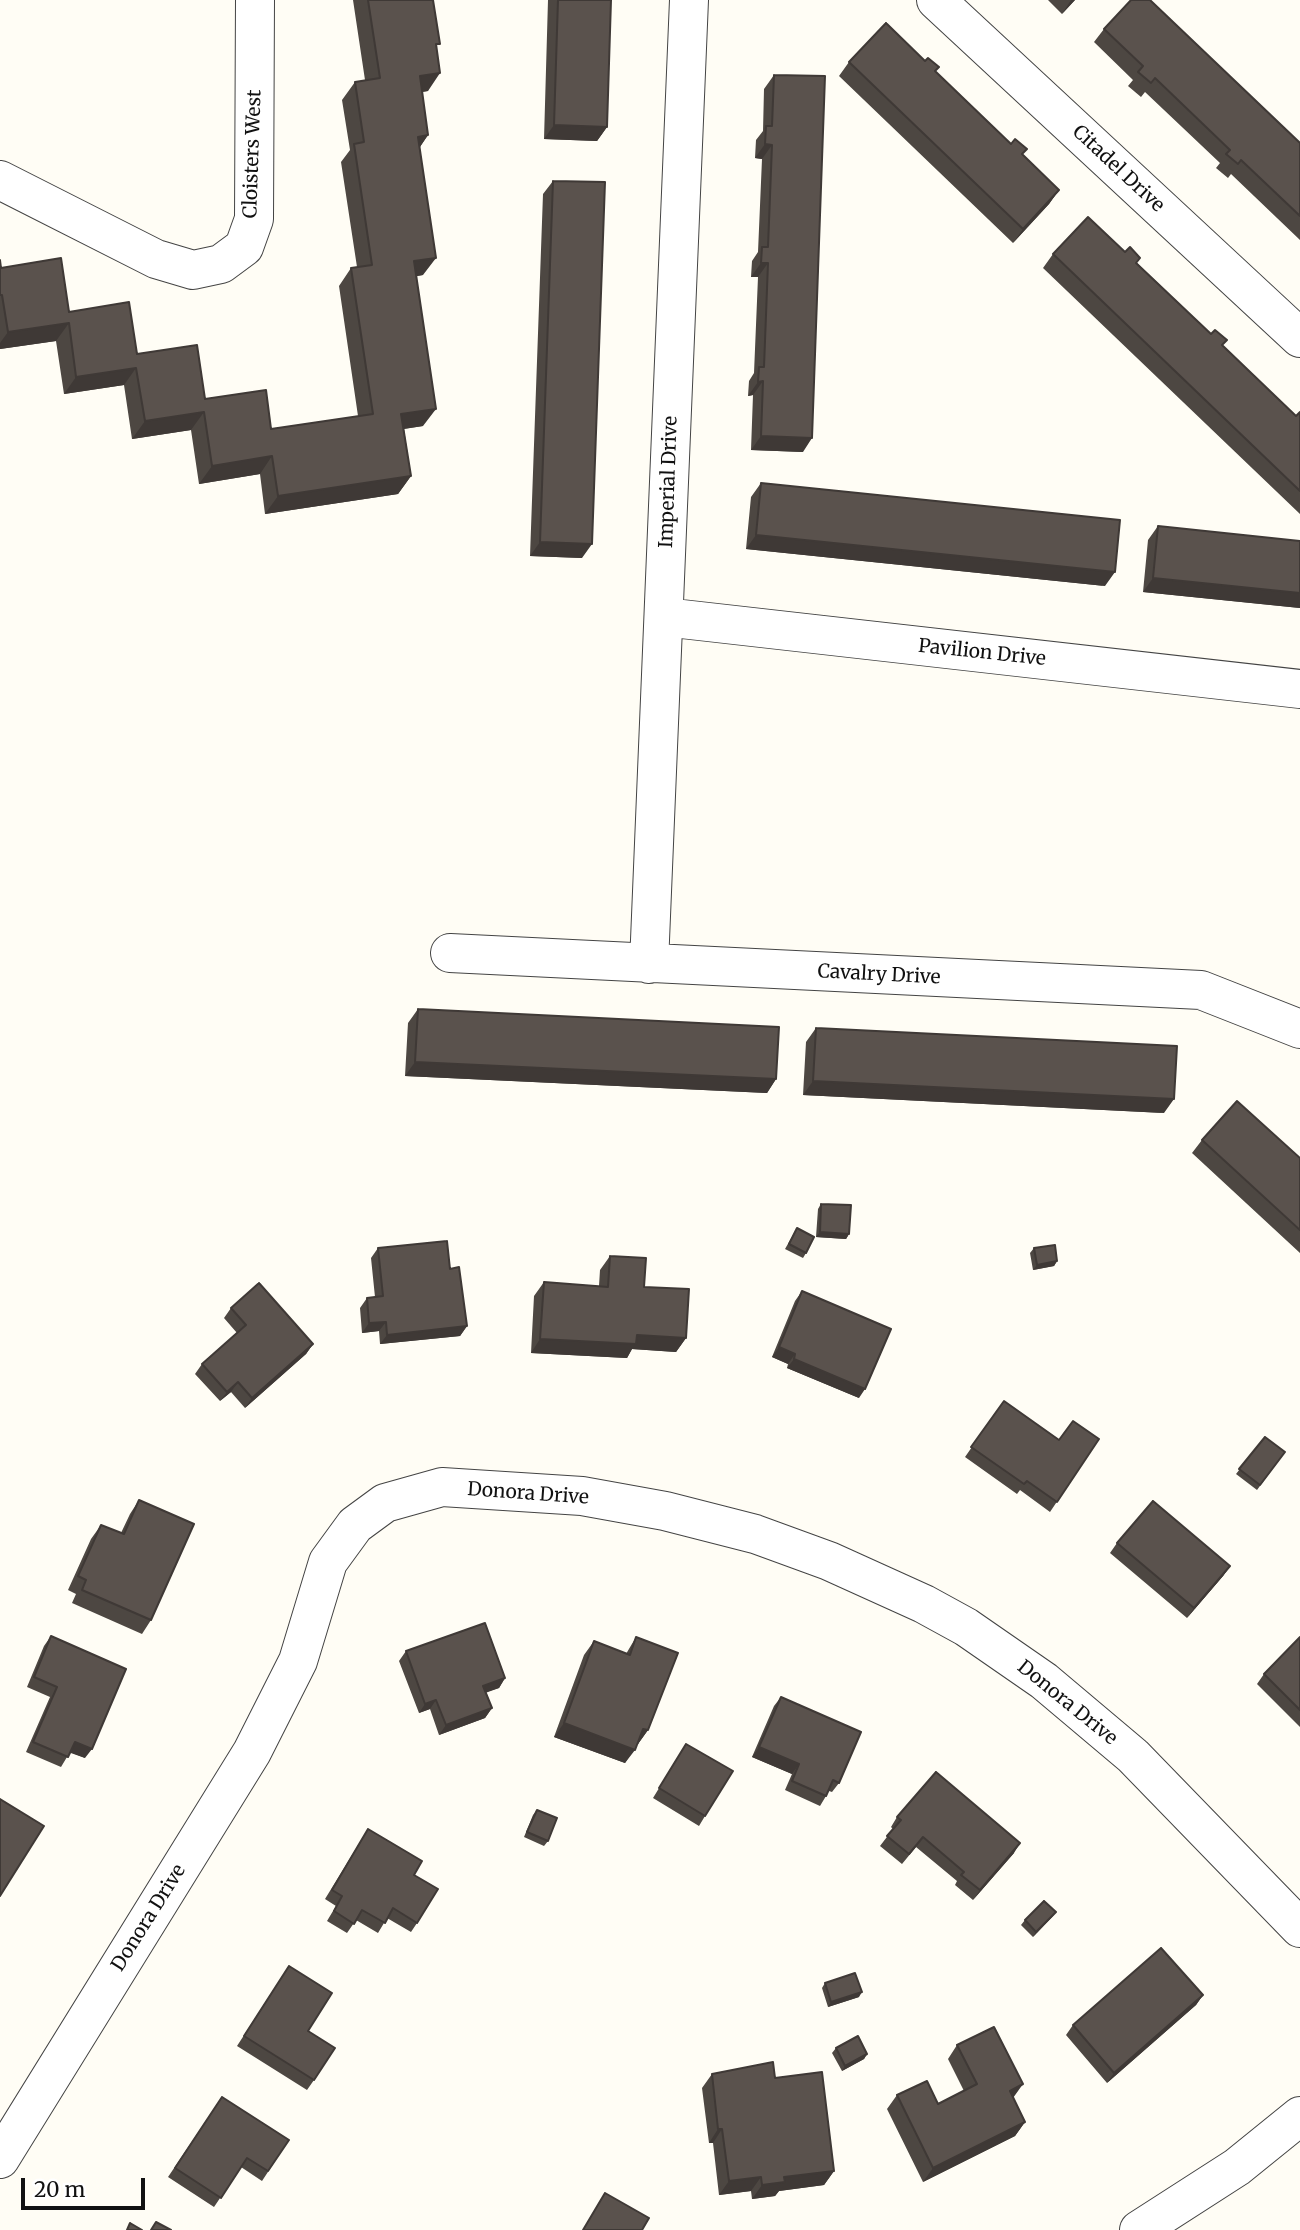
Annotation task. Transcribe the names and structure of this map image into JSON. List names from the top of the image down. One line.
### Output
{"streets":{"street":["Cloisters West","Citadel Drive","Imperial Drive","Pavilion Drive","Cavalry Drive","Donora Drive"]},"crossings":[["Imperial Drive","Pavilion Drive"],["Imperial Drive","Cavalry Drive"]],"scale_bar":"20 m"}
